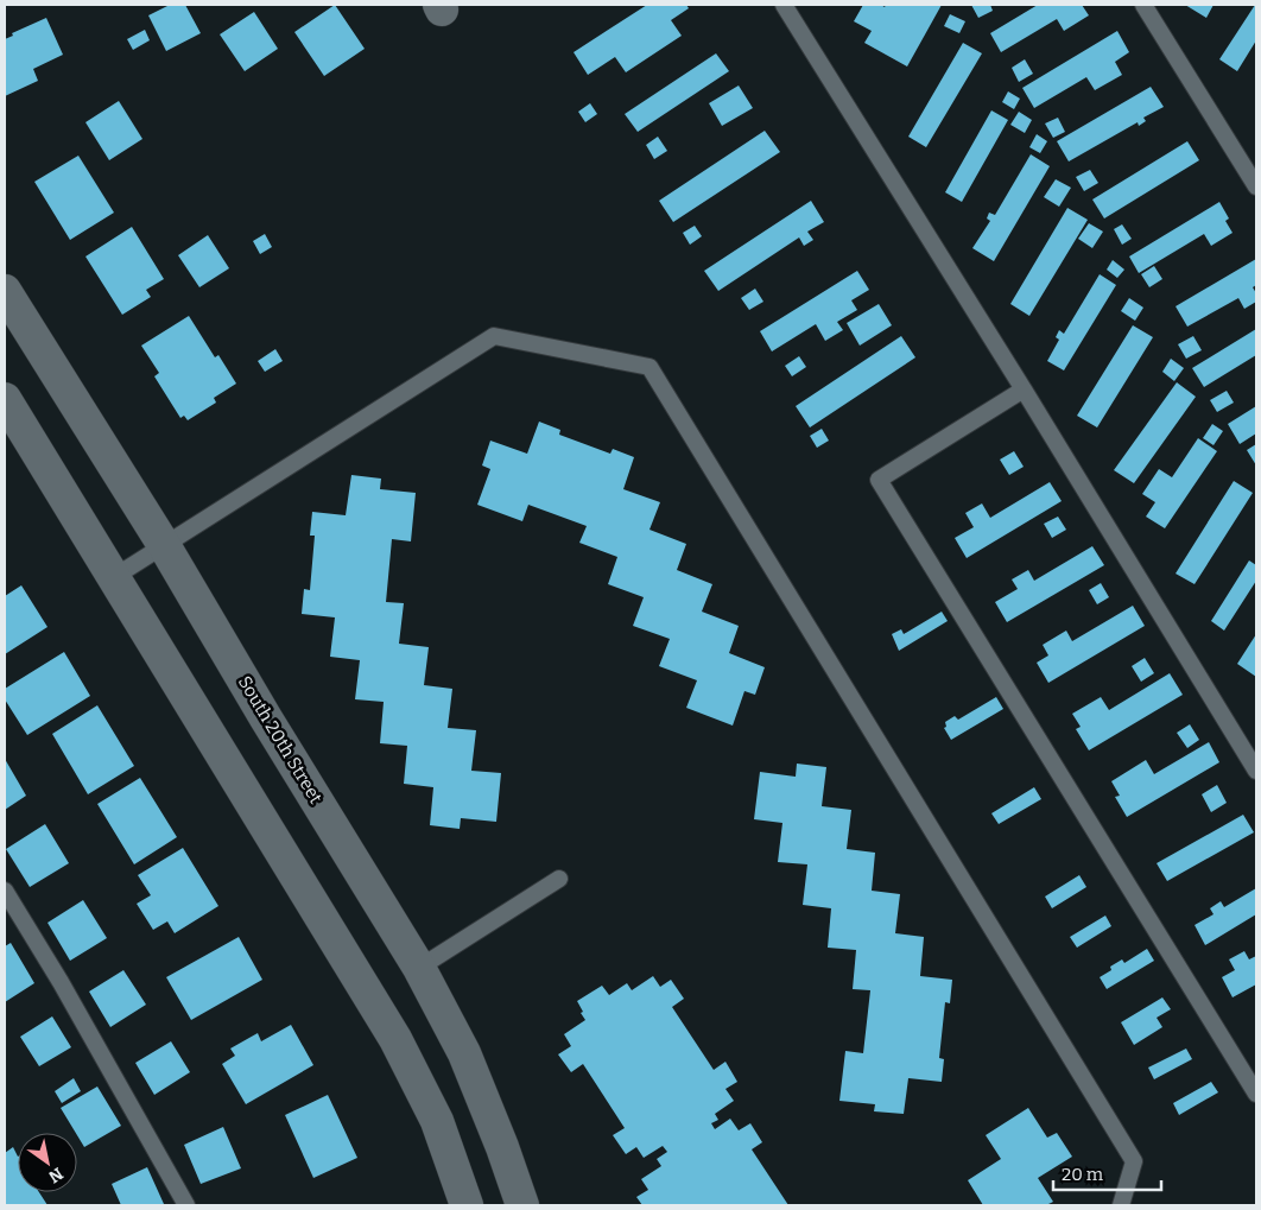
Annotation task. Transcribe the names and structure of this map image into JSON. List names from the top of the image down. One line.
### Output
{"streets":{"street":["South 20th Street"]},"scale_bar":"20 m","north":"bottom right"}
